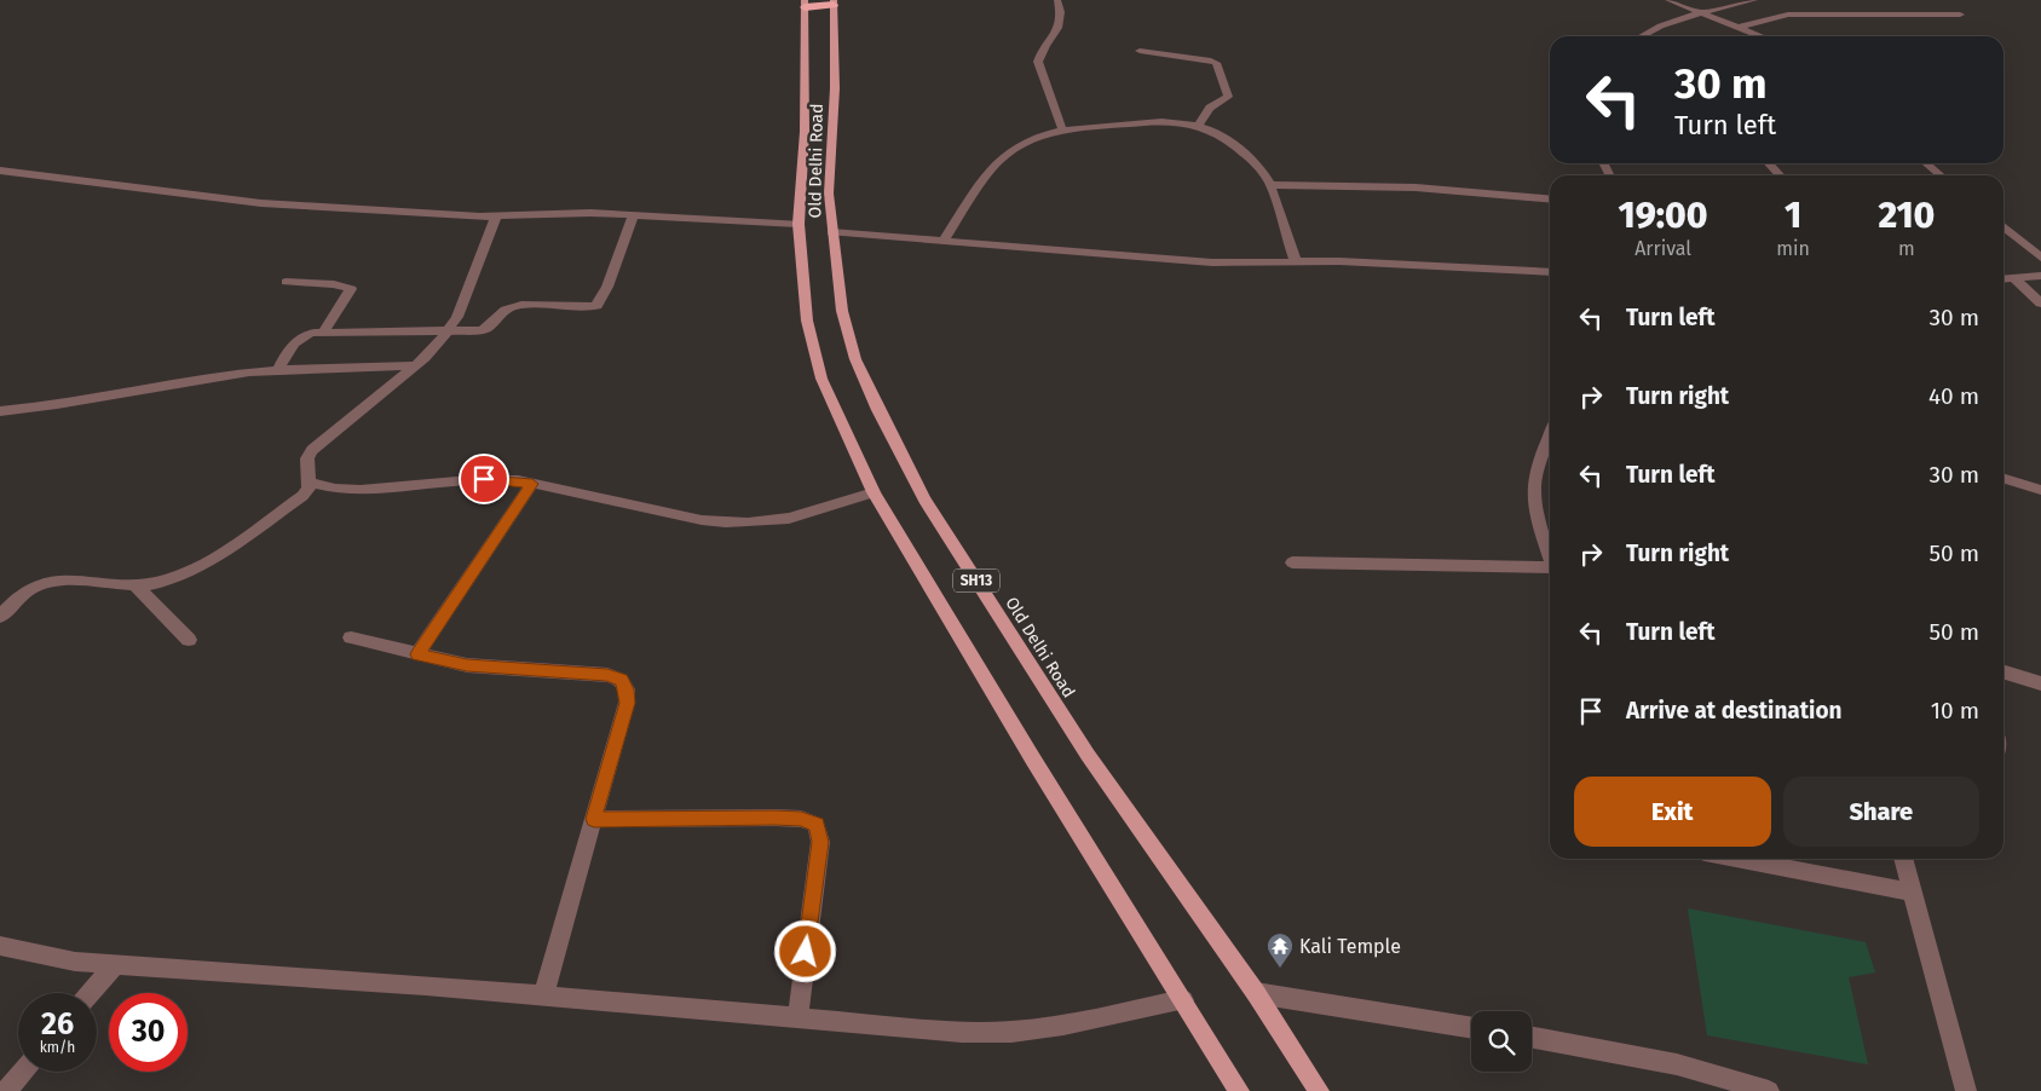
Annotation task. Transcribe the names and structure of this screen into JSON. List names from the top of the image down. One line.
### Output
{"streets":{"main road":["Old Delhi Road","SH13"]},"places":{"temple":["Kali Temple"]},"page":{"turn":["30 m","Turn left"],"eta":["19:00","Arrival","1","min","210","m"],"list":[{"name":"Turn left","value":"30 m"},{"name":"Turn right","value":"40 m"},{"name":"Turn left","value":"30 m"},{"name":"Turn right","value":"50 m"},{"name":"Turn left","value":"50 m"},{"name":"Arrive at destination","value":"10 m"}],"buttons":["Exit","Share"],"speed":"26 km/h","limit":"30"}}
